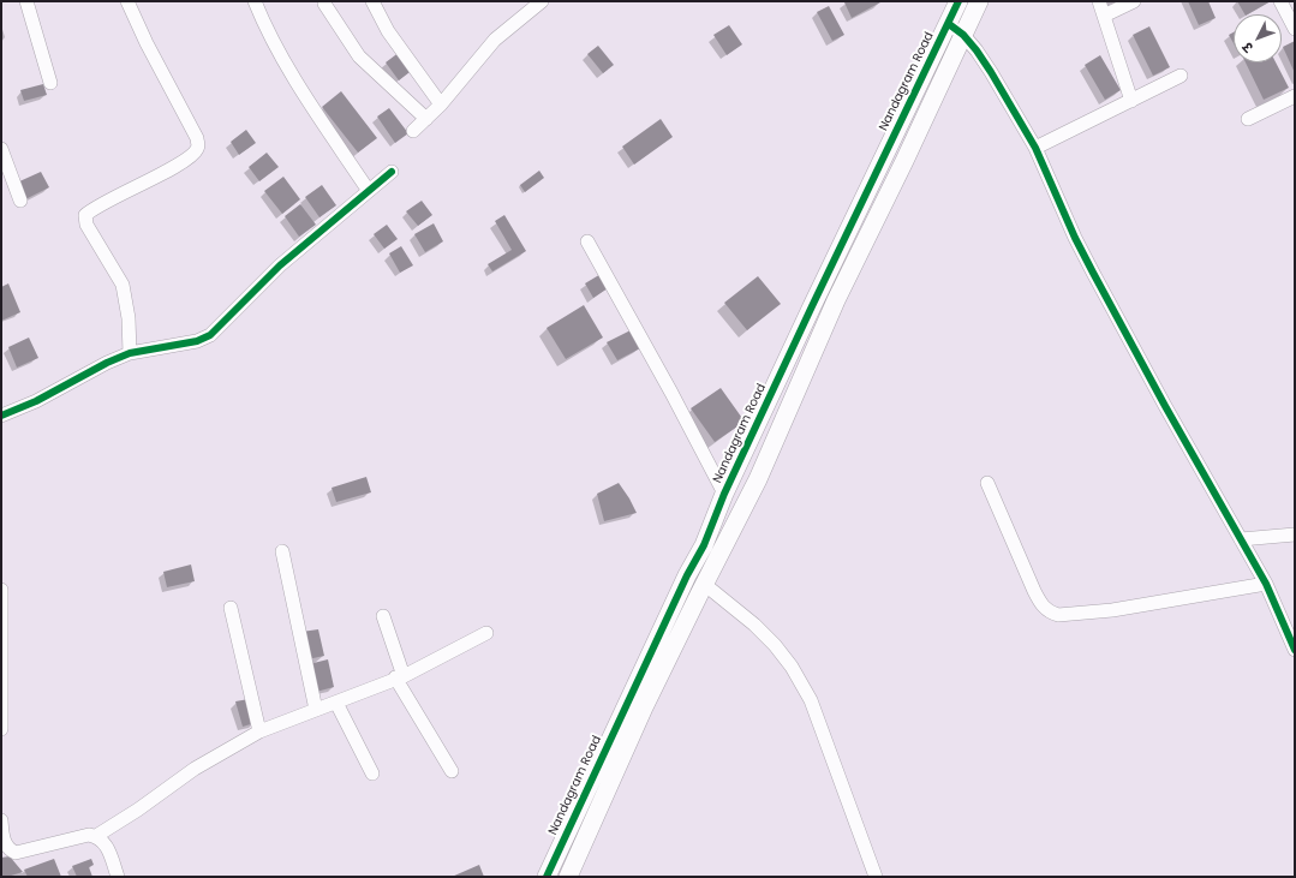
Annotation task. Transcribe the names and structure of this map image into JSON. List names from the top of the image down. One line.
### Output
{"streets":{"street":["Nandagram Road"]},"north":"bottom left"}
